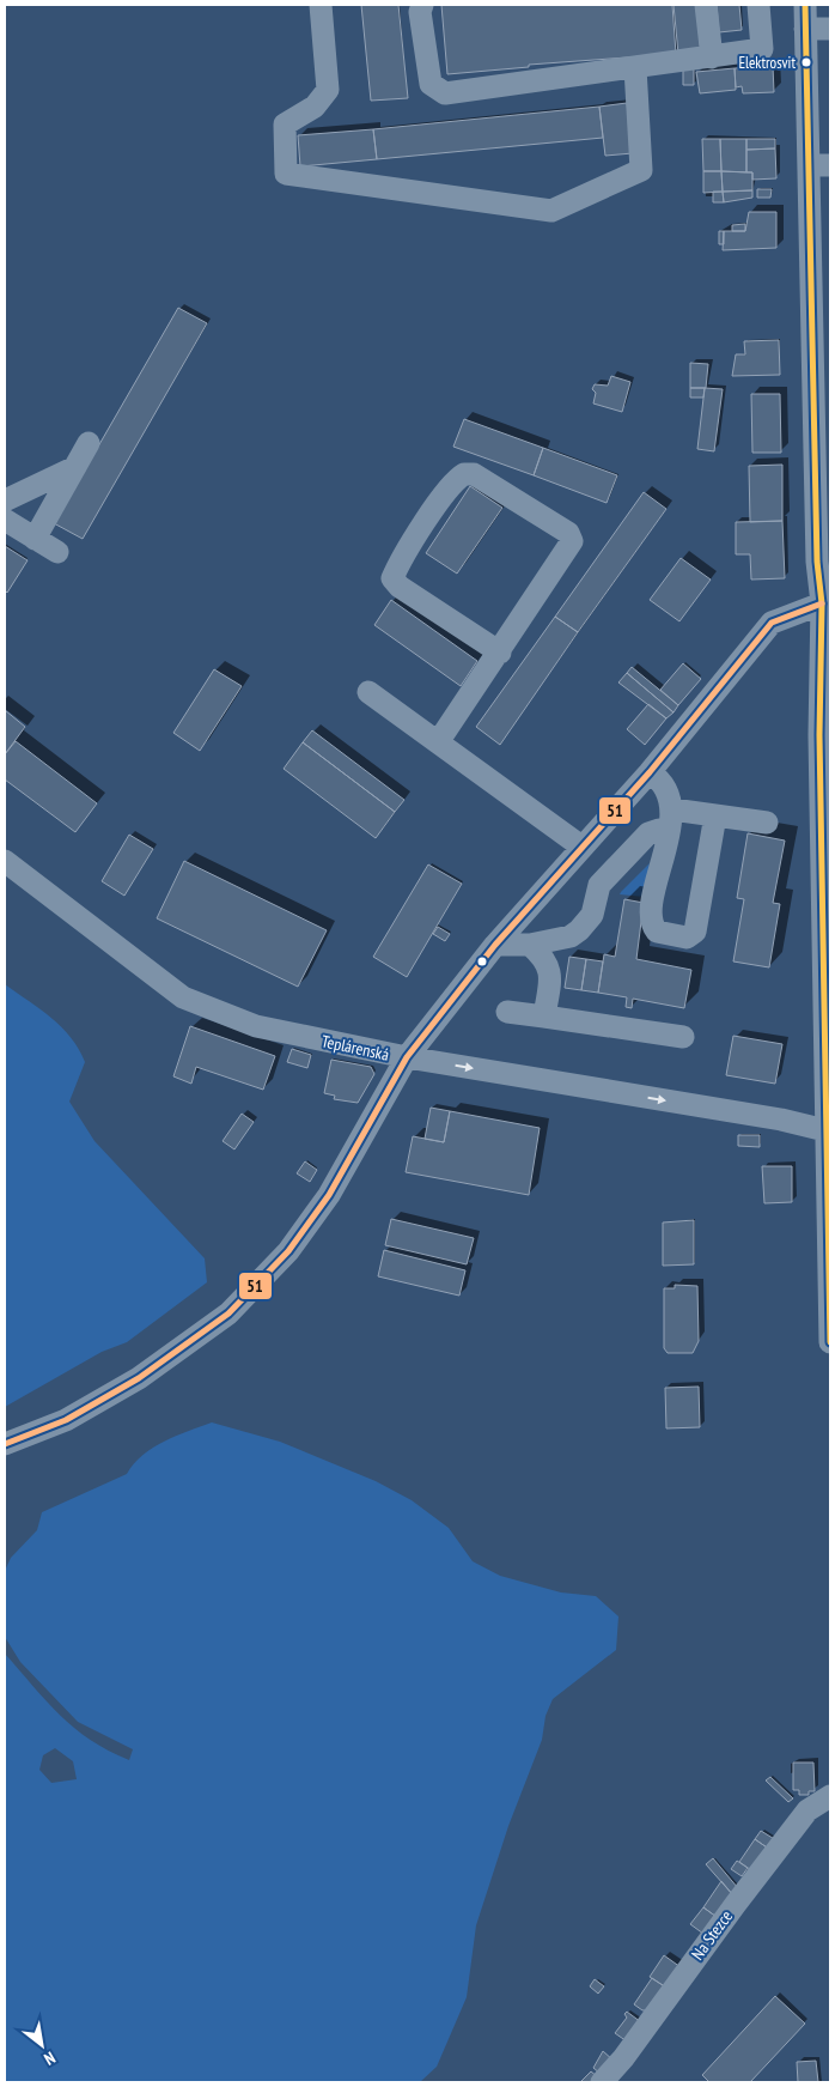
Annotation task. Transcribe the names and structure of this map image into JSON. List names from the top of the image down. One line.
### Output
{"streets":{"street":["Teplárenská","Na Stezce"]},"places":["Elektrosvit"],"lines":["transit line 51"],"north":"bottom right"}
